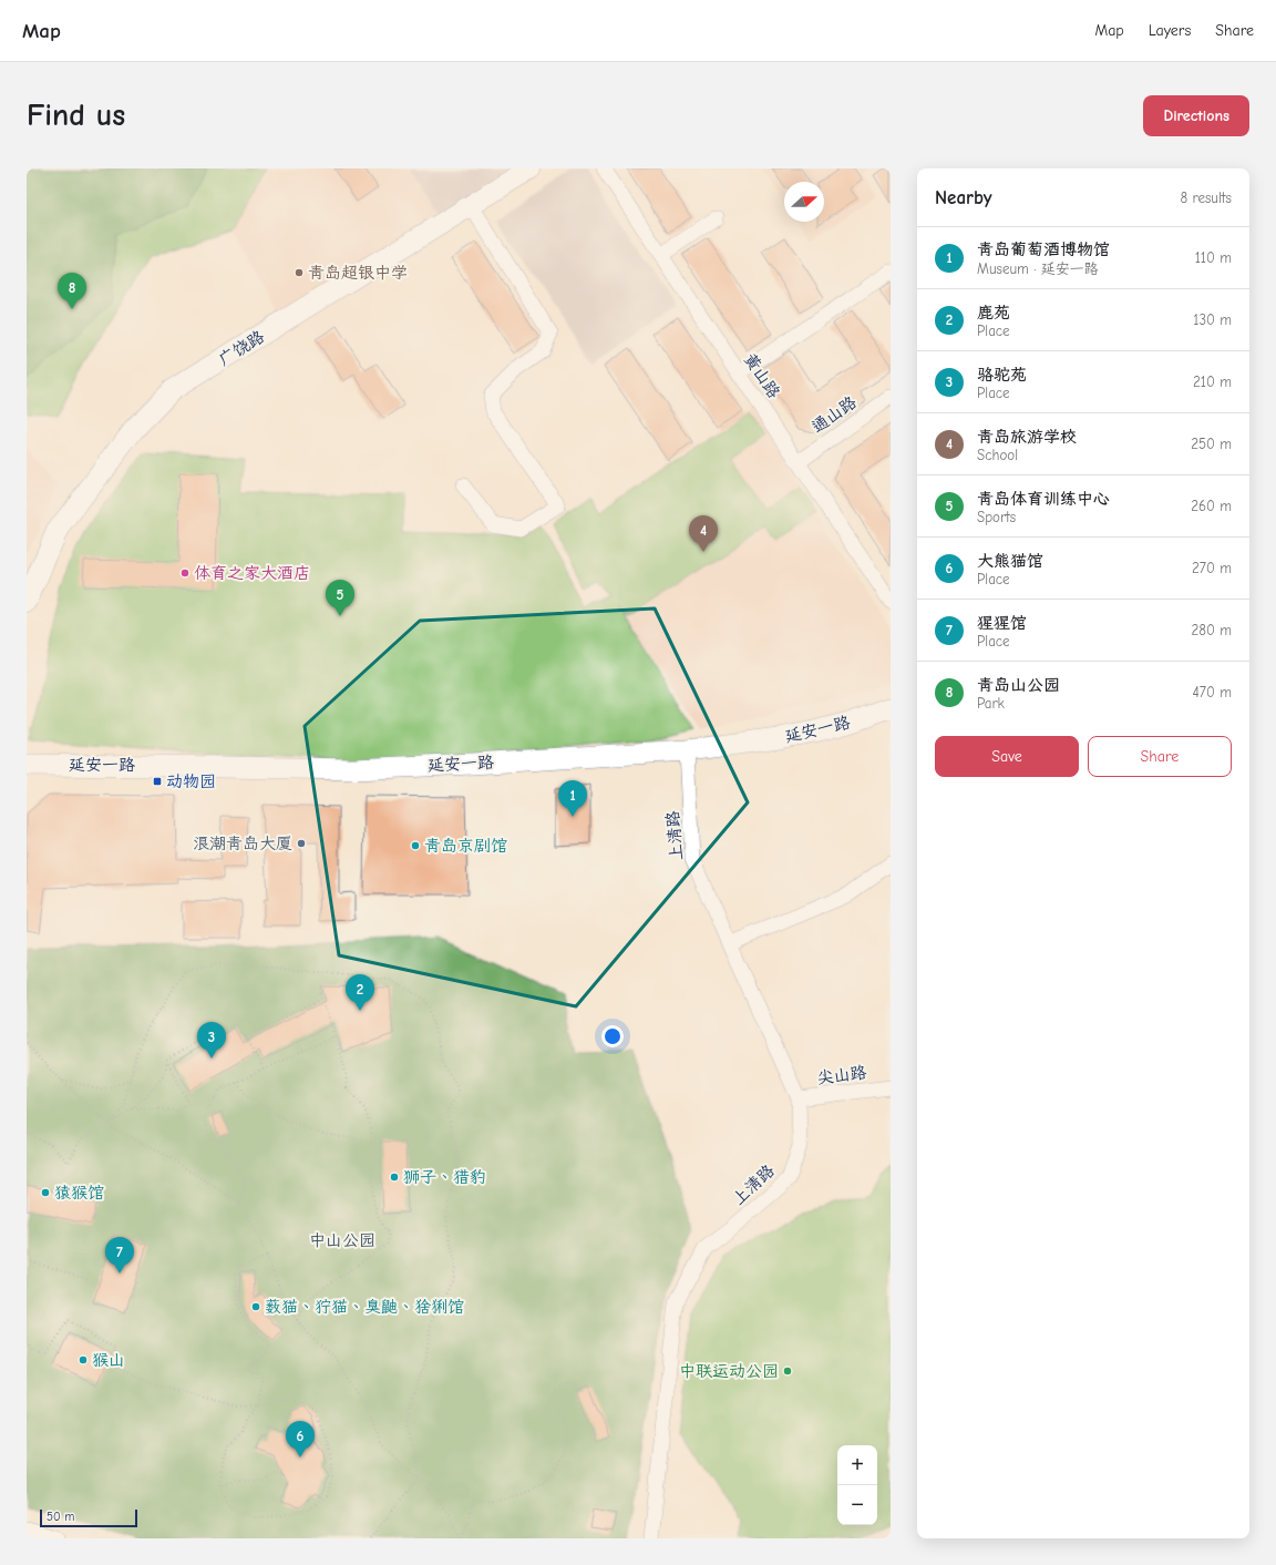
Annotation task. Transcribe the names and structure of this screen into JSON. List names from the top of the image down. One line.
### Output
{"streets":{"main road":["广饶路","延安一路"],"street":["黄山路","通山路","上清路","尖山路"]},"crossings":[["黄山路","通山路"],["延安一路","上清路"],["上清路","尖山路"]],"parks":["中山公园"],"places":{"other":["青岛超银中学","体育之家大酒店","浪潮青岛大厦","青岛京剧馆","狮子、猎豹","猿猴馆","薮猫、狞猫、臭鼬、猞猁馆","猴山","中联运动公园"],"transit":["动物园"]},"scale_bar":"50 m","north":"right","page":{"header":"Map","nav":["Map","Layers","Share"],"buttons":["Directions",["Save","Share"]],"title":"Find us","heading":["Nearby","8 results"],"list":[{"mark":"1","name":"青岛葡萄酒博物馆","note":"Museum · 延安一路","value":"110 m"},{"mark":"2","name":"鹿苑","note":"Place","value":"130 m"},{"mark":"3","name":"骆驼苑","note":"Place","value":"210 m"},{"mark":"4","name":"青岛旅游学校","note":"School","value":"250 m"},{"mark":"5","name":"青岛体育训练中心","note":"Sports","value":"260 m"},{"mark":"6","name":"大熊猫馆","note":"Place","value":"270 m"},{"mark":"7","name":"猩猩馆","note":"Place","value":"280 m"},{"mark":"8","name":"青岛山公园","note":"Park","value":"470 m"}],"pins":["8","4","5","1","2","3","7","6"],"map_buttons":["+","−"],"scale":"50 m"}}
